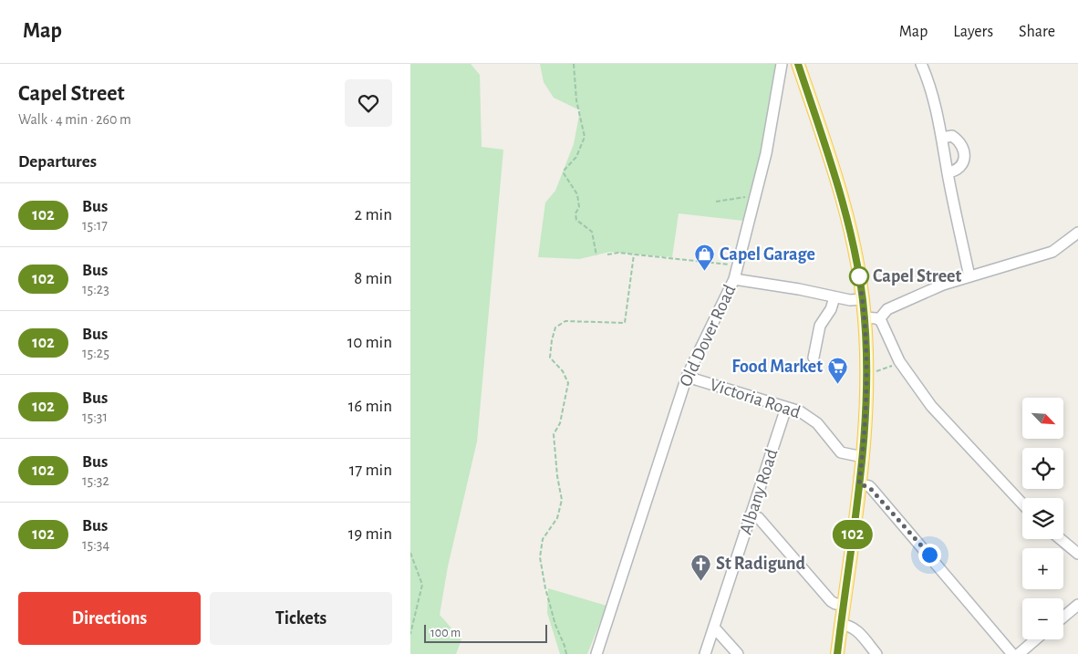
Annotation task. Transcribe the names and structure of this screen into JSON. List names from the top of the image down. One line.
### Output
{"streets":{"street":["Old Dover Road","Victoria Road","Albany Road"]},"crossings":[["Old Dover Road","Victoria Road"],["Victoria Road","Albany Road"]],"places":{"shop":["Capel Garage"],"other":["Capel Street"],"supermarket":["Food Market"],"church":["St Radigund"]},"lines":["bus line 102"],"scale_bar":"100 m","north":"bottom right","page":{"header":"Map","nav":["Map","Layers","Share"],"heading":[["Capel Street","Walk · 4 min · 260 m"],"Departures"],"on_map":"102","list":[{"mark":"102","name":"Bus","note":"15:17","value":"2 min"},{"mark":"102","name":"Bus","note":"15:23","value":"8 min"},{"mark":"102","name":"Bus","note":"15:25","value":"10 min"},{"mark":"102","name":"Bus","note":"15:31","value":"16 min"},{"mark":"102","name":"Bus","note":"15:32","value":"17 min"},{"mark":"102","name":"Bus","note":"15:34","value":"19 min"}],"map_buttons":["+","−"],"buttons":["Directions","Tickets"],"scale":"100 m"}}
